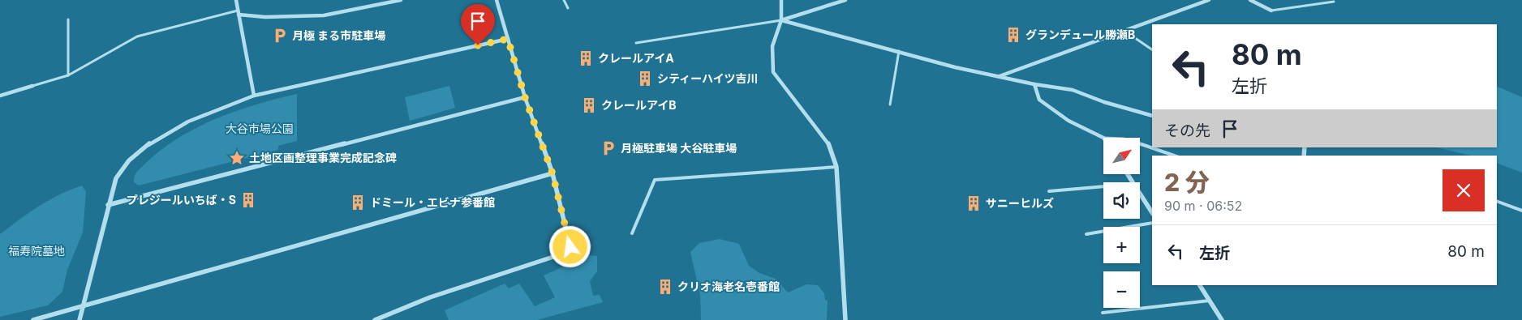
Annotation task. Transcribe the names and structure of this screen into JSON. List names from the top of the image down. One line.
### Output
{"parks":["大谷市場公園","福寿院墓地"],"places":{"building":["グランデュール勝瀬B","クレールアイA","シティーハイツ吉川","クレールアイB","プレジールいちば・S","ドミール・エビナ参番館","サニーヒルズ","クリオ海老名壱番館"],"parking":["月極 まる市駐車場","月極駐車場 大谷駐車場"],"place":["土地区画整理事業完成記念碑"]},"north":"top right","page":{"turn":["80 m","左折"],"then":"その先","map_buttons":["+","−"],"heading":["2 分","90 m · 06:52"],"list":[{"name":"左折","value":"80 m"}]}}
